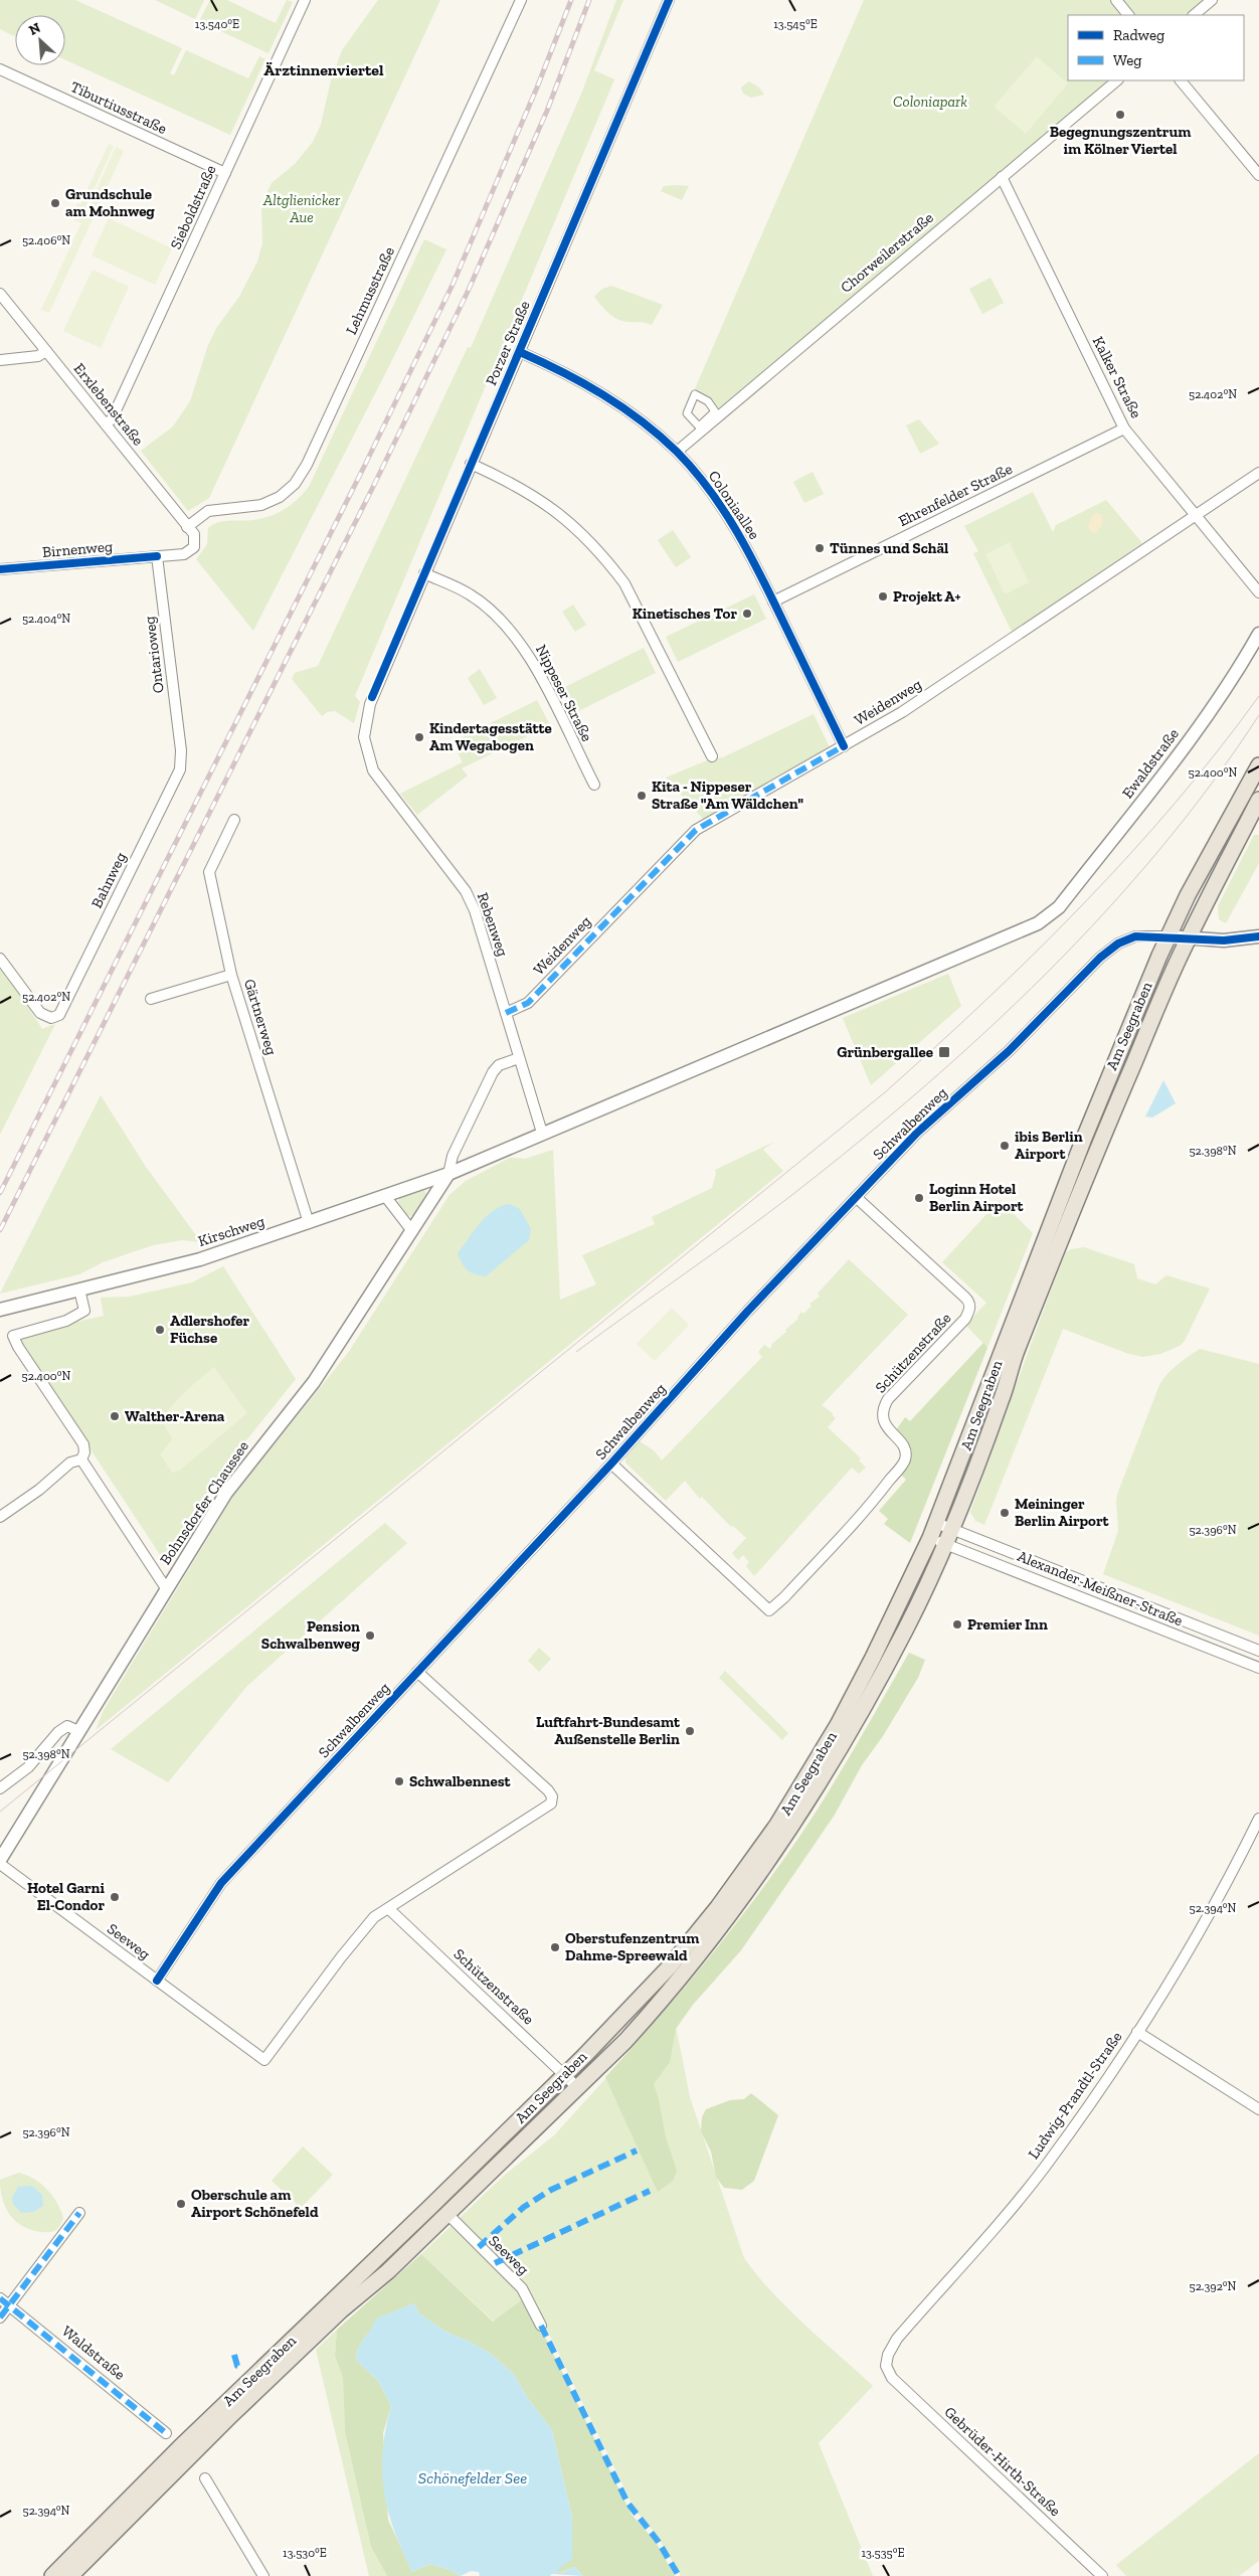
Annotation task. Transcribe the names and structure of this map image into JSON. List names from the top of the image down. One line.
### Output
{"streets":{"main road":["Am Seegraben"],"street":["Tiburtiusstraße","Sieboldstraße","Chorweilerstraße","Lehmusstraße","Porzer Straße","Kalker Straße","Erxlebenstraße","Ehrenfelder Straße","Coloniaallee","Birnenweg","Ontarioweg","Nippeser Straße","Weidenweg","Ewaldstraße","Bahnweg","Rebenweg","Gärtnerweg","Schwalbenweg","Kirschweg","Schützenstraße","Bohnsdorfer Chaussee","Alexander-Meißner-Straße","Seeweg","Ludwig-Prandtl-Straße","Waldstraße","Gebrüder-Hirth-Straße"]},"crossings":[["Tiburtiusstraße","Sieboldstraße"],["Sieboldstraße","Erxlebenstraße"],["Chorweilerstraße","Kalker Straße"],["Chorweilerstraße","Coloniaallee"],["Lehmusstraße","Erxlebenstraße"],["Lehmusstraße","Birnenweg"],["Porzer Straße","Coloniaallee"],["Porzer Straße","Nippeser Straße"],["Porzer Straße","Rebenweg"],["Kalker Straße","Ehrenfelder Straße"],["Kalker Straße","Weidenweg"],["Erxlebenstraße","Birnenweg"],["Ehrenfelder Straße","Coloniaallee"],["Coloniaallee","Weidenweg"],["Birnenweg","Ontarioweg"],["Ontarioweg","Bahnweg"],["Weidenweg","Rebenweg"],["Ewaldstraße","Rebenweg"],["Ewaldstraße","Kirschweg"],["Rebenweg","Kirschweg"],["Gärtnerweg","Kirschweg"],["Am Seegraben","Schwalbenweg"],["Am Seegraben","Schützenstraße"],["Am Seegraben","Alexander-Meißner-Straße"],["Am Seegraben","Seeweg"],["Schwalbenweg","Schützenstraße"],["Schwalbenweg","Seeweg"],["Kirschweg","Bohnsdorfer Chaussee"],["Schützenstraße","Seeweg"],["Ludwig-Prandtl-Straße","Gebrüder-Hirth-Straße"]],"districts":["Ärztinnenviertel"],"water":["Schönefelder See"],"parks":["Coloniapark","Altglienicker Aue"],"places":{"other":["Begegnungszentrum im Kölner Viertel","Grundschule am Mohnweg","Tünnes und Schäl","Projekt A+","Kinetisches Tor","Kindertagesstätte Am Wegabogen","Kita - Nippeser Straße \"Am Wäldchen\"","ibis Berlin Airport","Loginn Hotel Berlin Airport","Adlershofer Füchse","Walther-Arena","Meininger Berlin Airport","Premier Inn","Pension Schwalbenweg","Luftfahrt-Bundesamt Außenstelle Berlin","Schwalbennest","Hotel Garni El-Condor","Oberstufenzentrum Dahme-Spreewald","Oberschule am Airport Schönefeld"],"transit":["Grünbergallee"]},"legend":["Radweg","Weg"],"north":"top left","coordinates":["13.540°E","13.545°E","52.406°N","52.402°N","52.404°N","52.400°N","52.398°N","52.396°N","52.394°N","52.392°N","13.530°E","13.535°E"]}
